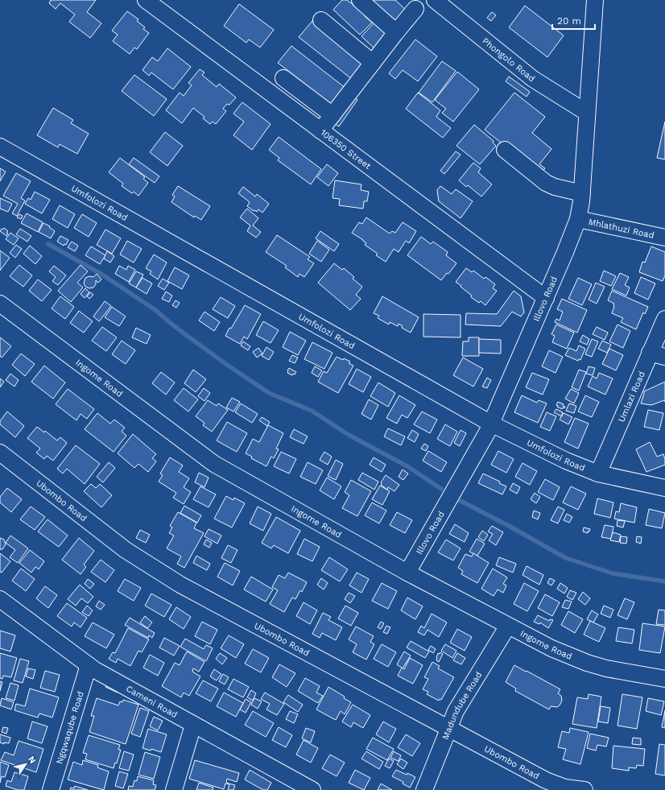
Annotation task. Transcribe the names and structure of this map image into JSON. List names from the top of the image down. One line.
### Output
{"streets":{"street":["Phongolo Road","106350 Street","Umfolozi Road","Mhlathuzi Road","Illovo Road","Ingome Road","Umlazi Road","Ubombo Road","Cameni Road","Madundube Road","Ngqwaqube Road"]},"crossings":[["Phongolo Road","Illovo Road"],["106350 Street","Illovo Road"],["Umfolozi Road","Illovo Road"],["Umfolozi Road","Umlazi Road"],["Mhlathuzi Road","Illovo Road"],["Illovo Road","Ingome Road"],["Ingome Road","Madundube Road"],["Ubombo Road","Madundube Road"],["Cameni Road","Ngqwaqube Road"]],"scale_bar":"20 m","north":"top right"}
